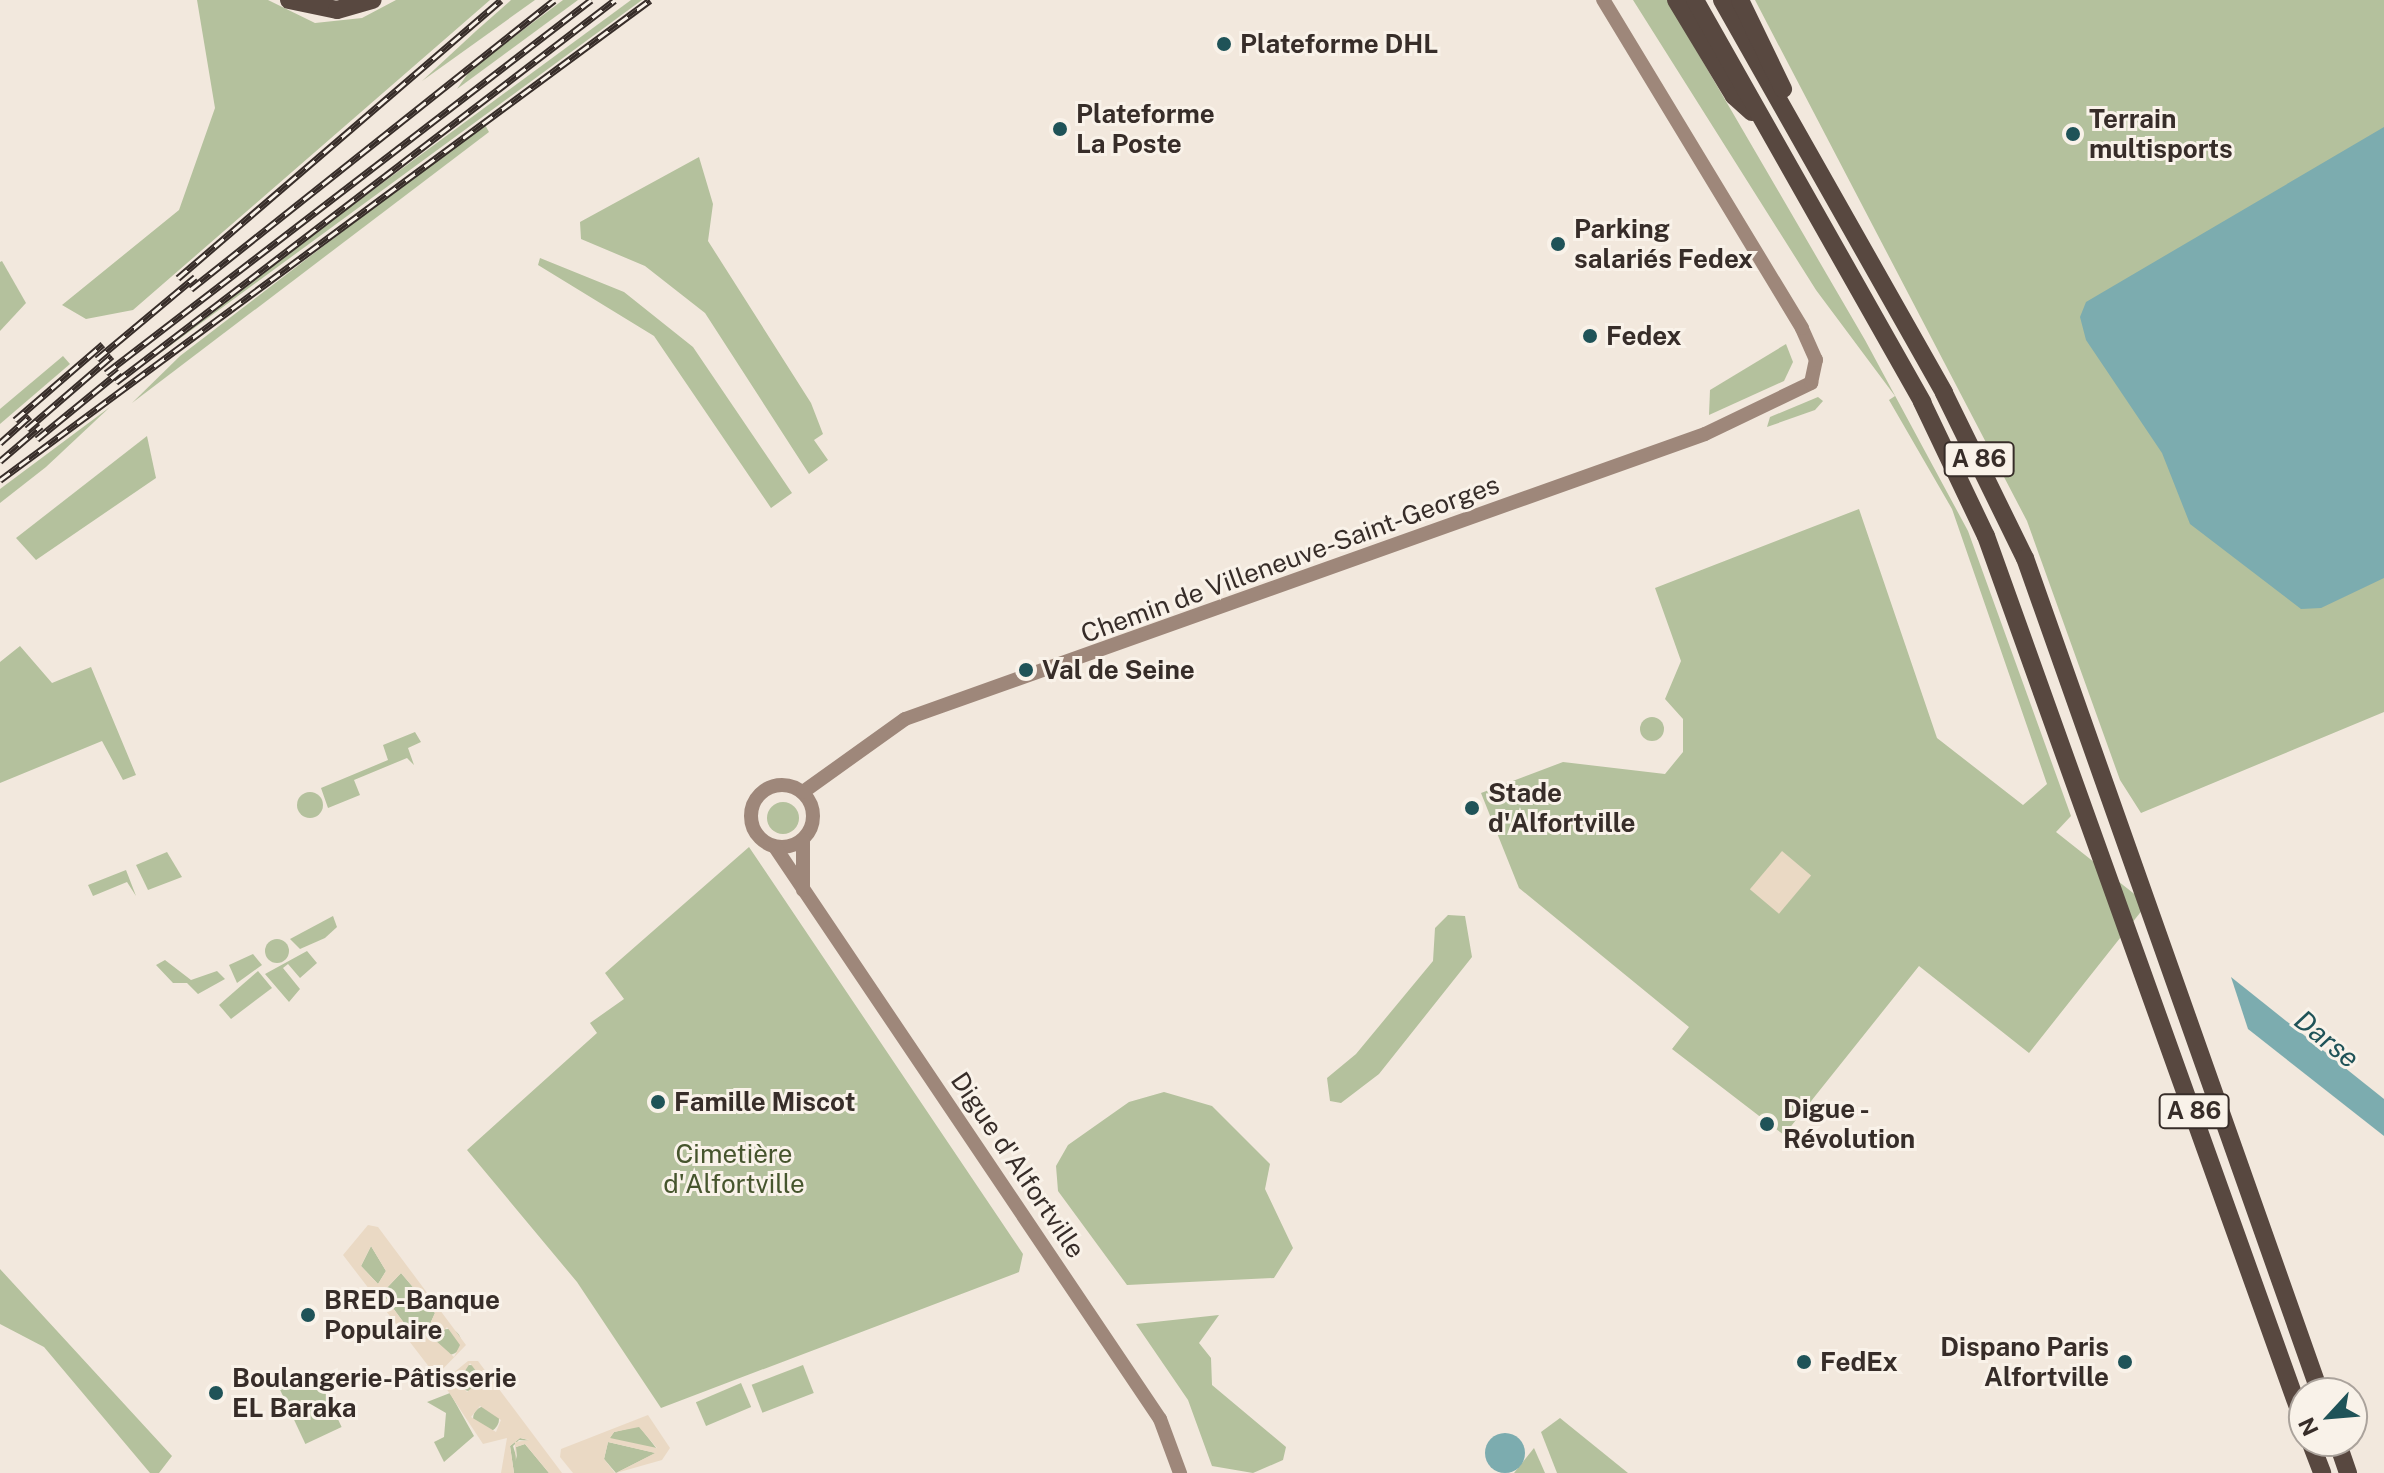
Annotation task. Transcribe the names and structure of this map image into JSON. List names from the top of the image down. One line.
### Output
{"streets":{"highway":["A 86"],"street":["Chemin de Villeneuve-Saint-Georges","Digue d'Alfortville"]},"crossings":[["Chemin de Villeneuve-Saint-Georges","Digue d'Alfortville"]],"water":["Darse"],"parks":["Cimetière d'Alfortville"],"places":["Plateforme DHL","Plateforme La Poste","Terrain multisports","Parking salariés Fedex","Fedex","Val de Seine","Stade d'Alfortville","Famille Miscot","Digue - Révolution","BRED-Banque Populaire","FedEx","Dispano Paris Alfortville","Boulangerie-Pâtisserie EL Baraka"],"north":"bottom left"}
